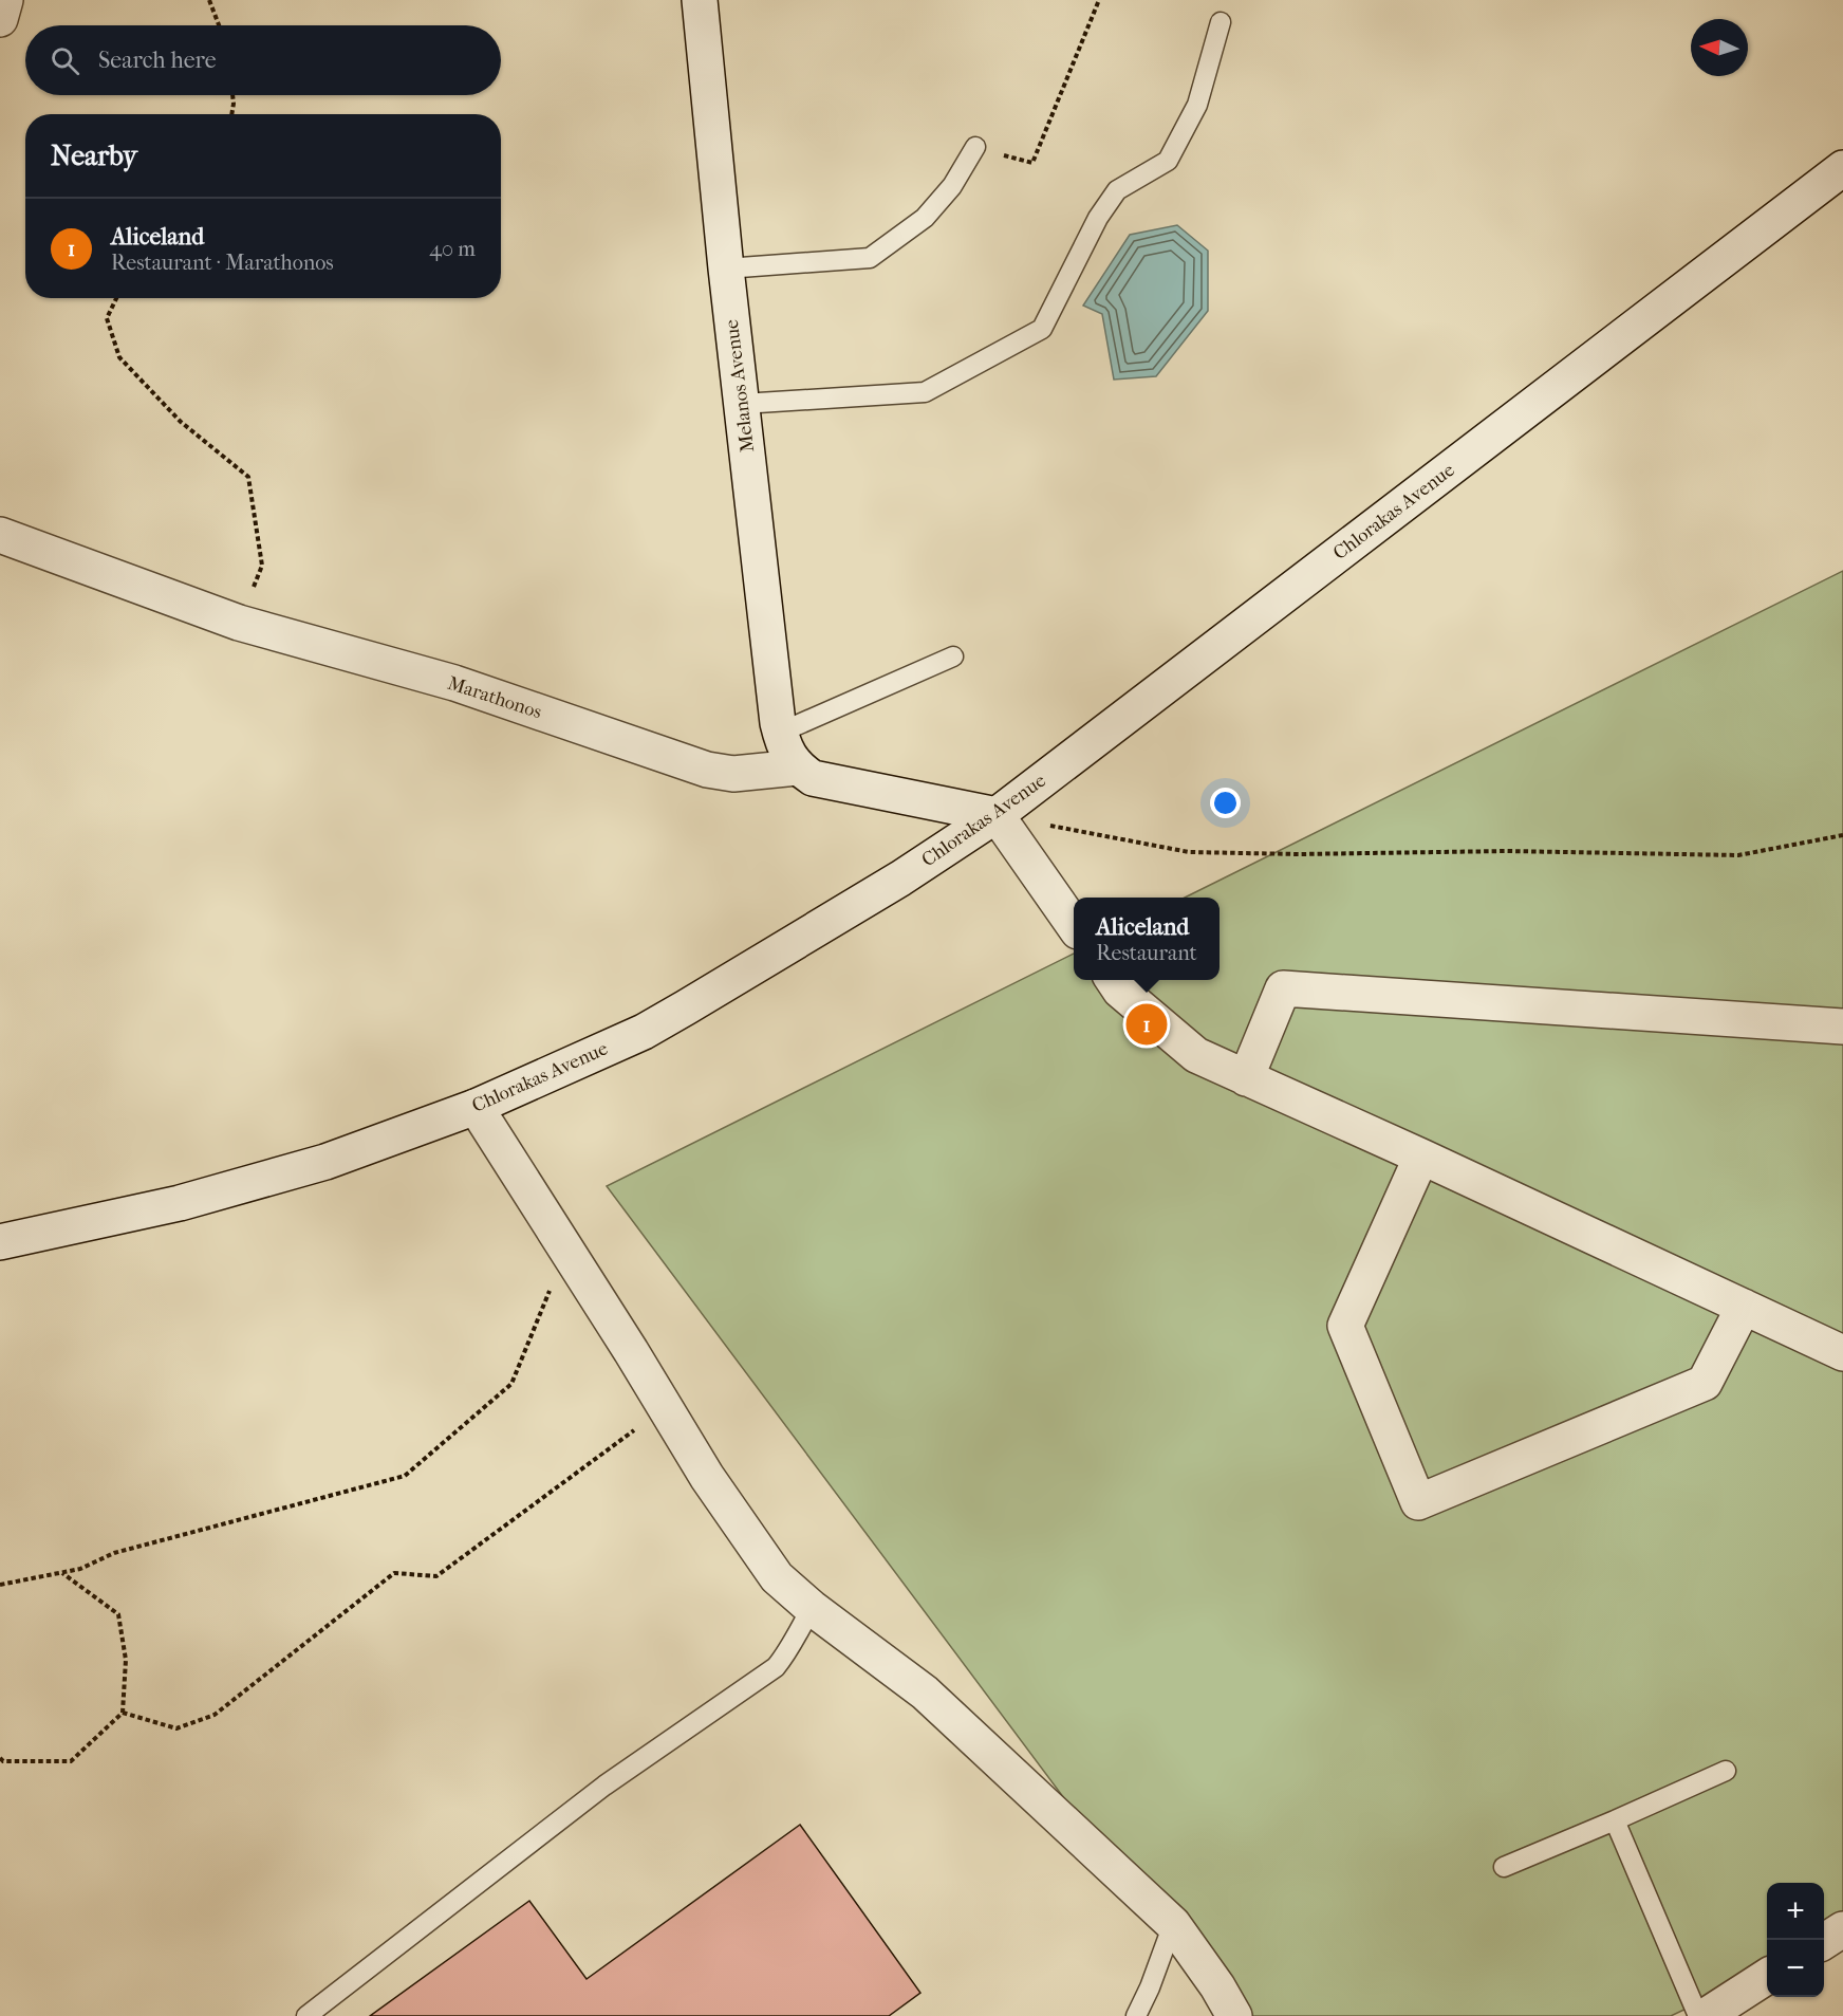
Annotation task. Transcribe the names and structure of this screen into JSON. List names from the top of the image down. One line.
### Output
{"streets":{"street":["Melanos Avenue","Chlorakas Avenue","Marathonos"]},"crossings":[["Melanos Avenue","Marathonos"]],"north":"left","page":{"search":"Search here","heading":"Nearby","list":[{"mark":"1","name":"Aliceland","note":"Restaurant · Marathonos","value":"40 m"}],"popup":["Aliceland","Restaurant"],"pins":"1","map_buttons":["+","−"]}}
